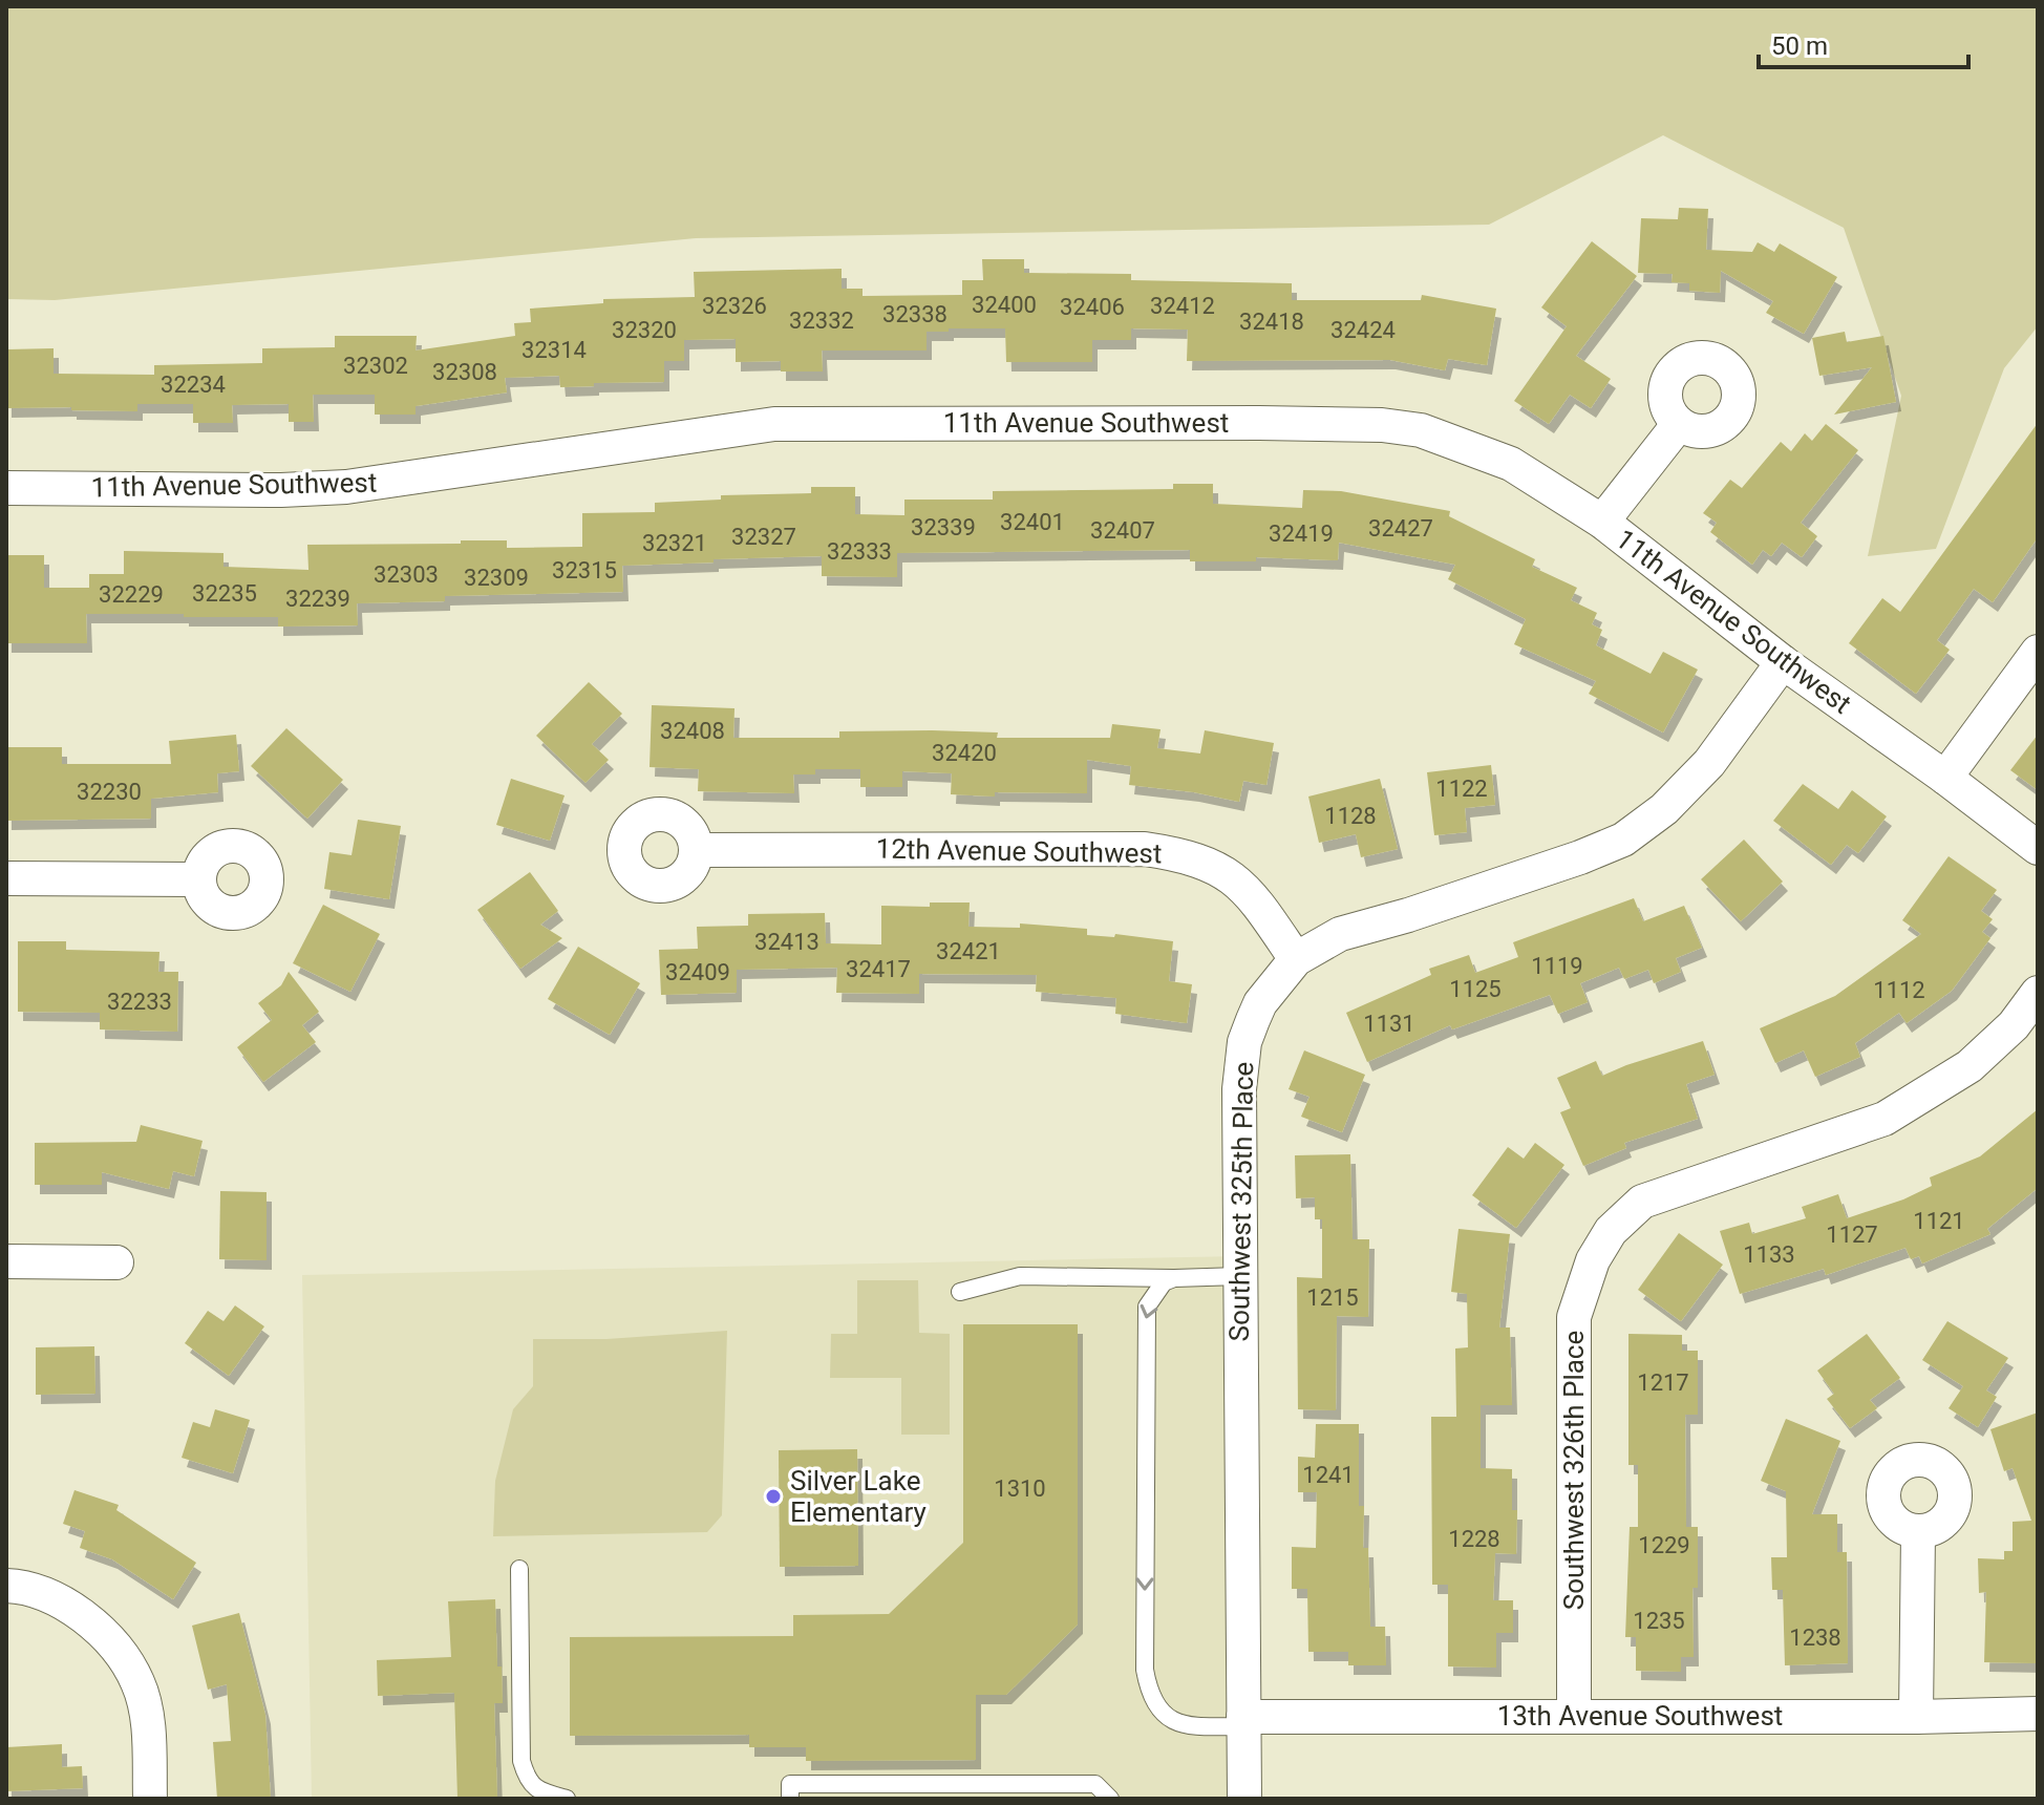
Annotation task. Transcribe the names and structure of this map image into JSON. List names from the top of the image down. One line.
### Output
{"streets":{"street":["11th Avenue Southwest","12th Avenue Southwest","Southwest 325th Place","Southwest 326th Place","13th Avenue Southwest"]},"crossings":[["11th Avenue Southwest","Southwest 325th Place"],["12th Avenue Southwest","Southwest 325th Place"],["Southwest 325th Place","13th Avenue Southwest"],["Southwest 326th Place","13th Avenue Southwest"]],"places":["Silver Lake Elementary"],"house_numbers":["32400","32326","32412","32406","32338","32332","32418","32320","32424","32314","32302","32308","32234","32401","32339","32427","32407","32419","32327","32321","32333","32315","32303","32309","32235","32229","32239","32408","32420","1122","32230","1128","32413","32421","1119","32417","32409","1125","1112","32233","1131","1121","1127","1133","1215","1217","1241","1310","1228","1229","1235","1238"],"scale_bar":"50 m"}
